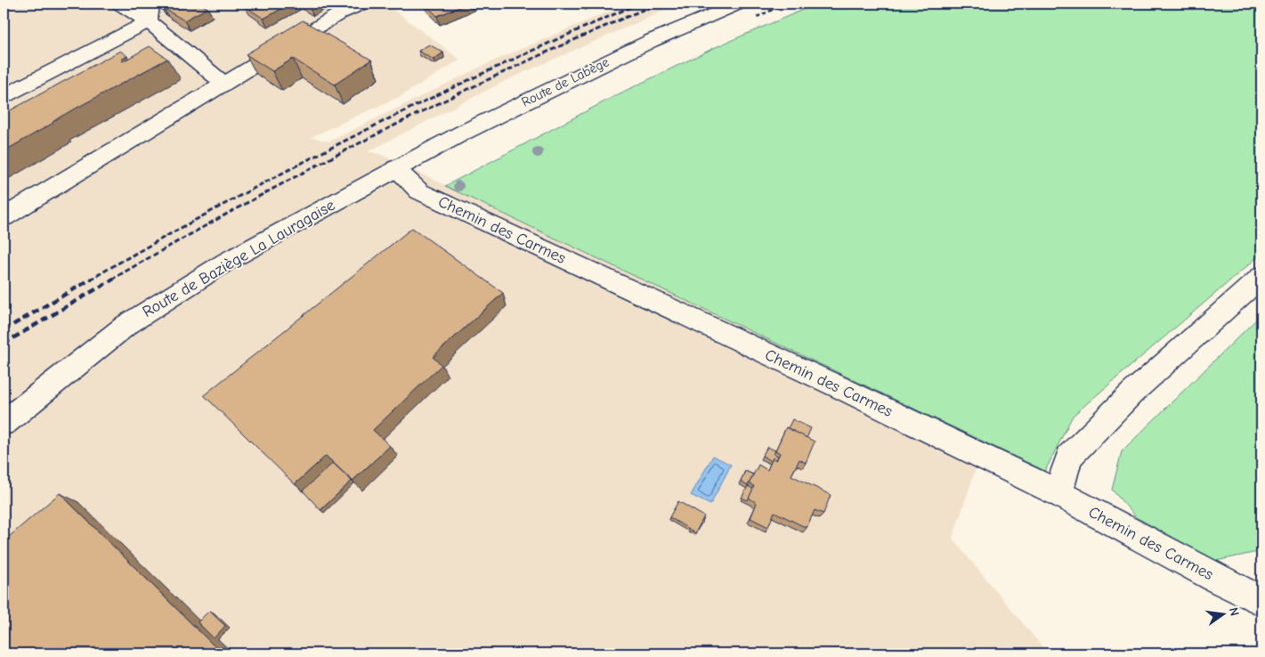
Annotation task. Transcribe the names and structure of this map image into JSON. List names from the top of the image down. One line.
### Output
{"streets":{"street":["Route de Labège","Chemin des Carmes","Route de Baziège La Lauragaise"]},"crossings":[["Route de Labège","Chemin des Carmes"],["Route de Labège","Route de Baziège La Lauragaise"],["Chemin des Carmes","Route de Baziège La Lauragaise"]],"north":"right"}
